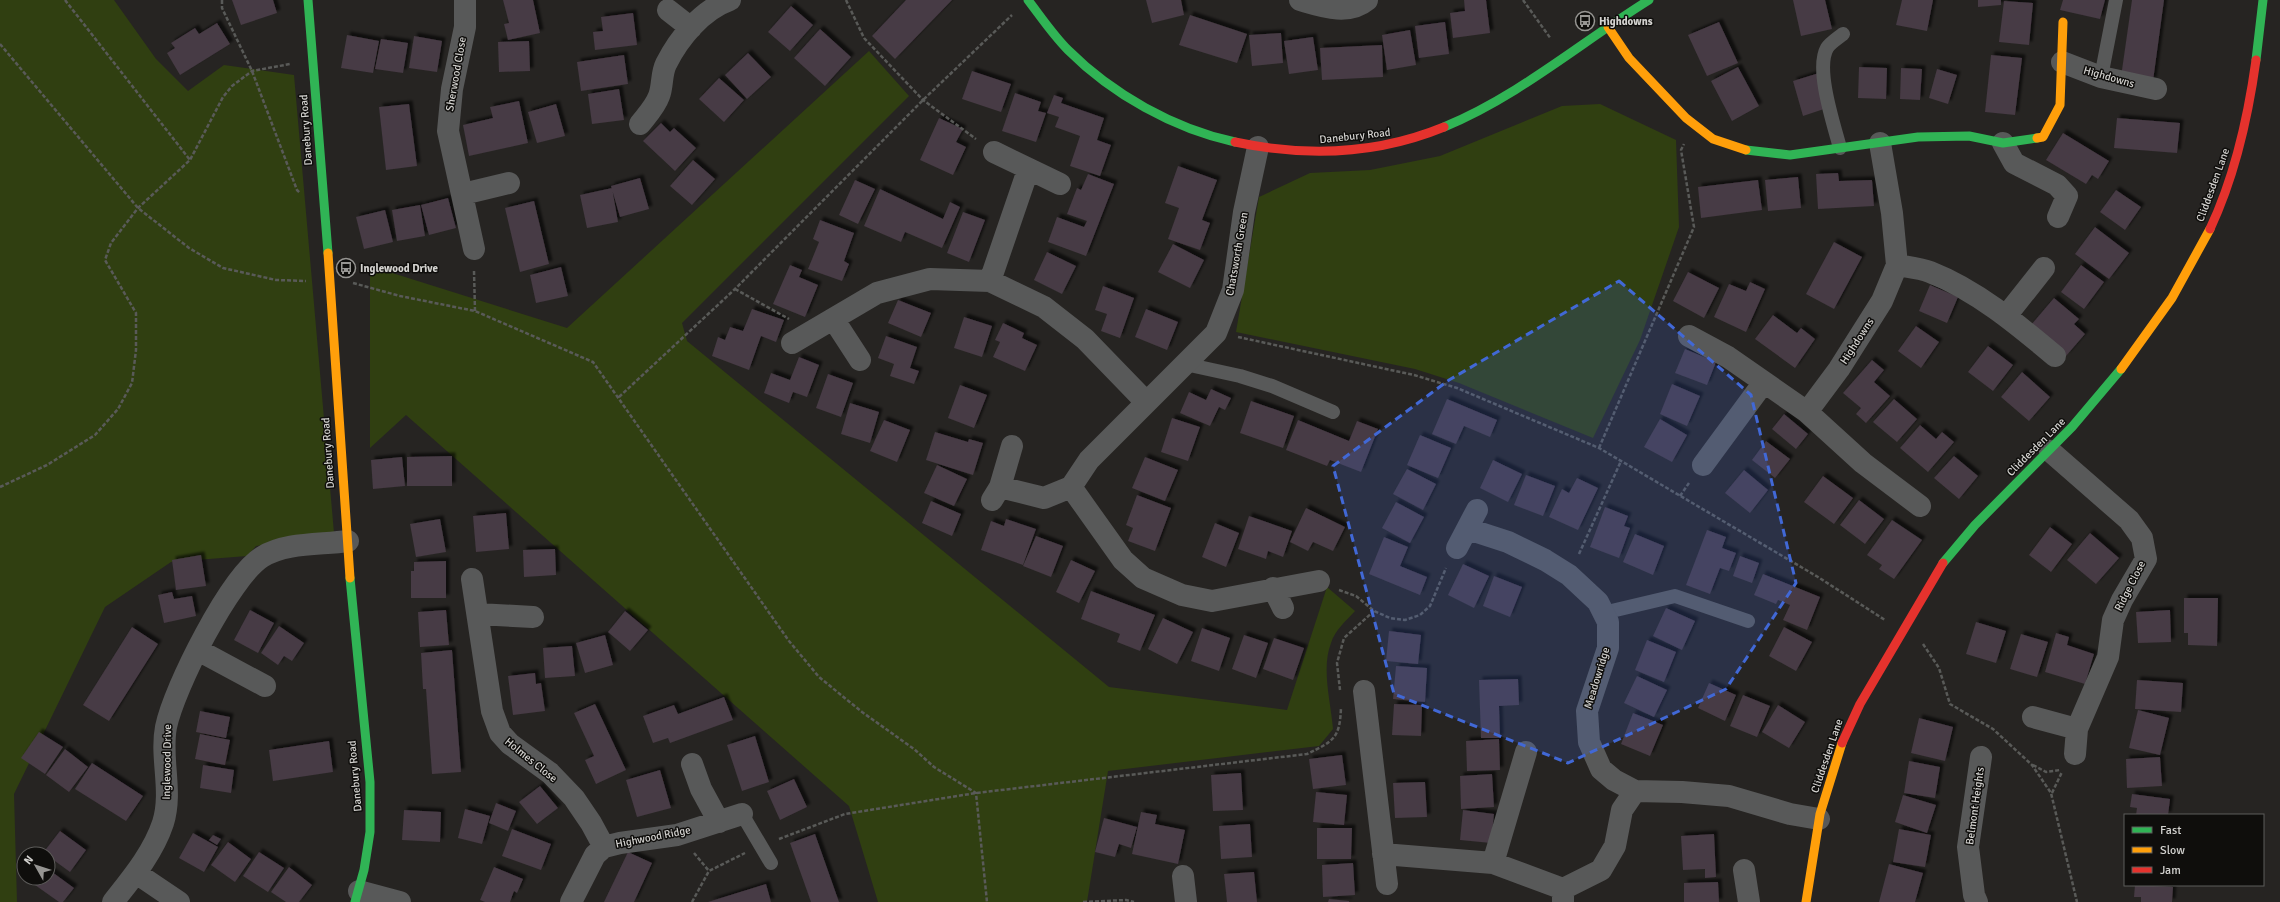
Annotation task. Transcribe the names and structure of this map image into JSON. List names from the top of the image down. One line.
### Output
{"streets":{"street":["Sherwood Close","Highdowns","Danebury Road","Cliddesden Lane","Chatsworth Green","Ridge Close","Meadowridge","Holmes Close","Inglewood Drive","Belmont Heights","Highwood Ridge"]},"crossings":[["Danebury Road","Chatsworth Green"],["Danebury Road","Inglewood Drive"],["Cliddesden Lane","Ridge Close"],["Cliddesden Lane","Meadowridge"],["Holmes Close","Highwood Ridge"]],"places":{"bus stop":["Highdowns","Inglewood Drive"]},"legend":["Fast","Slow","Jam"],"north":"top left"}
